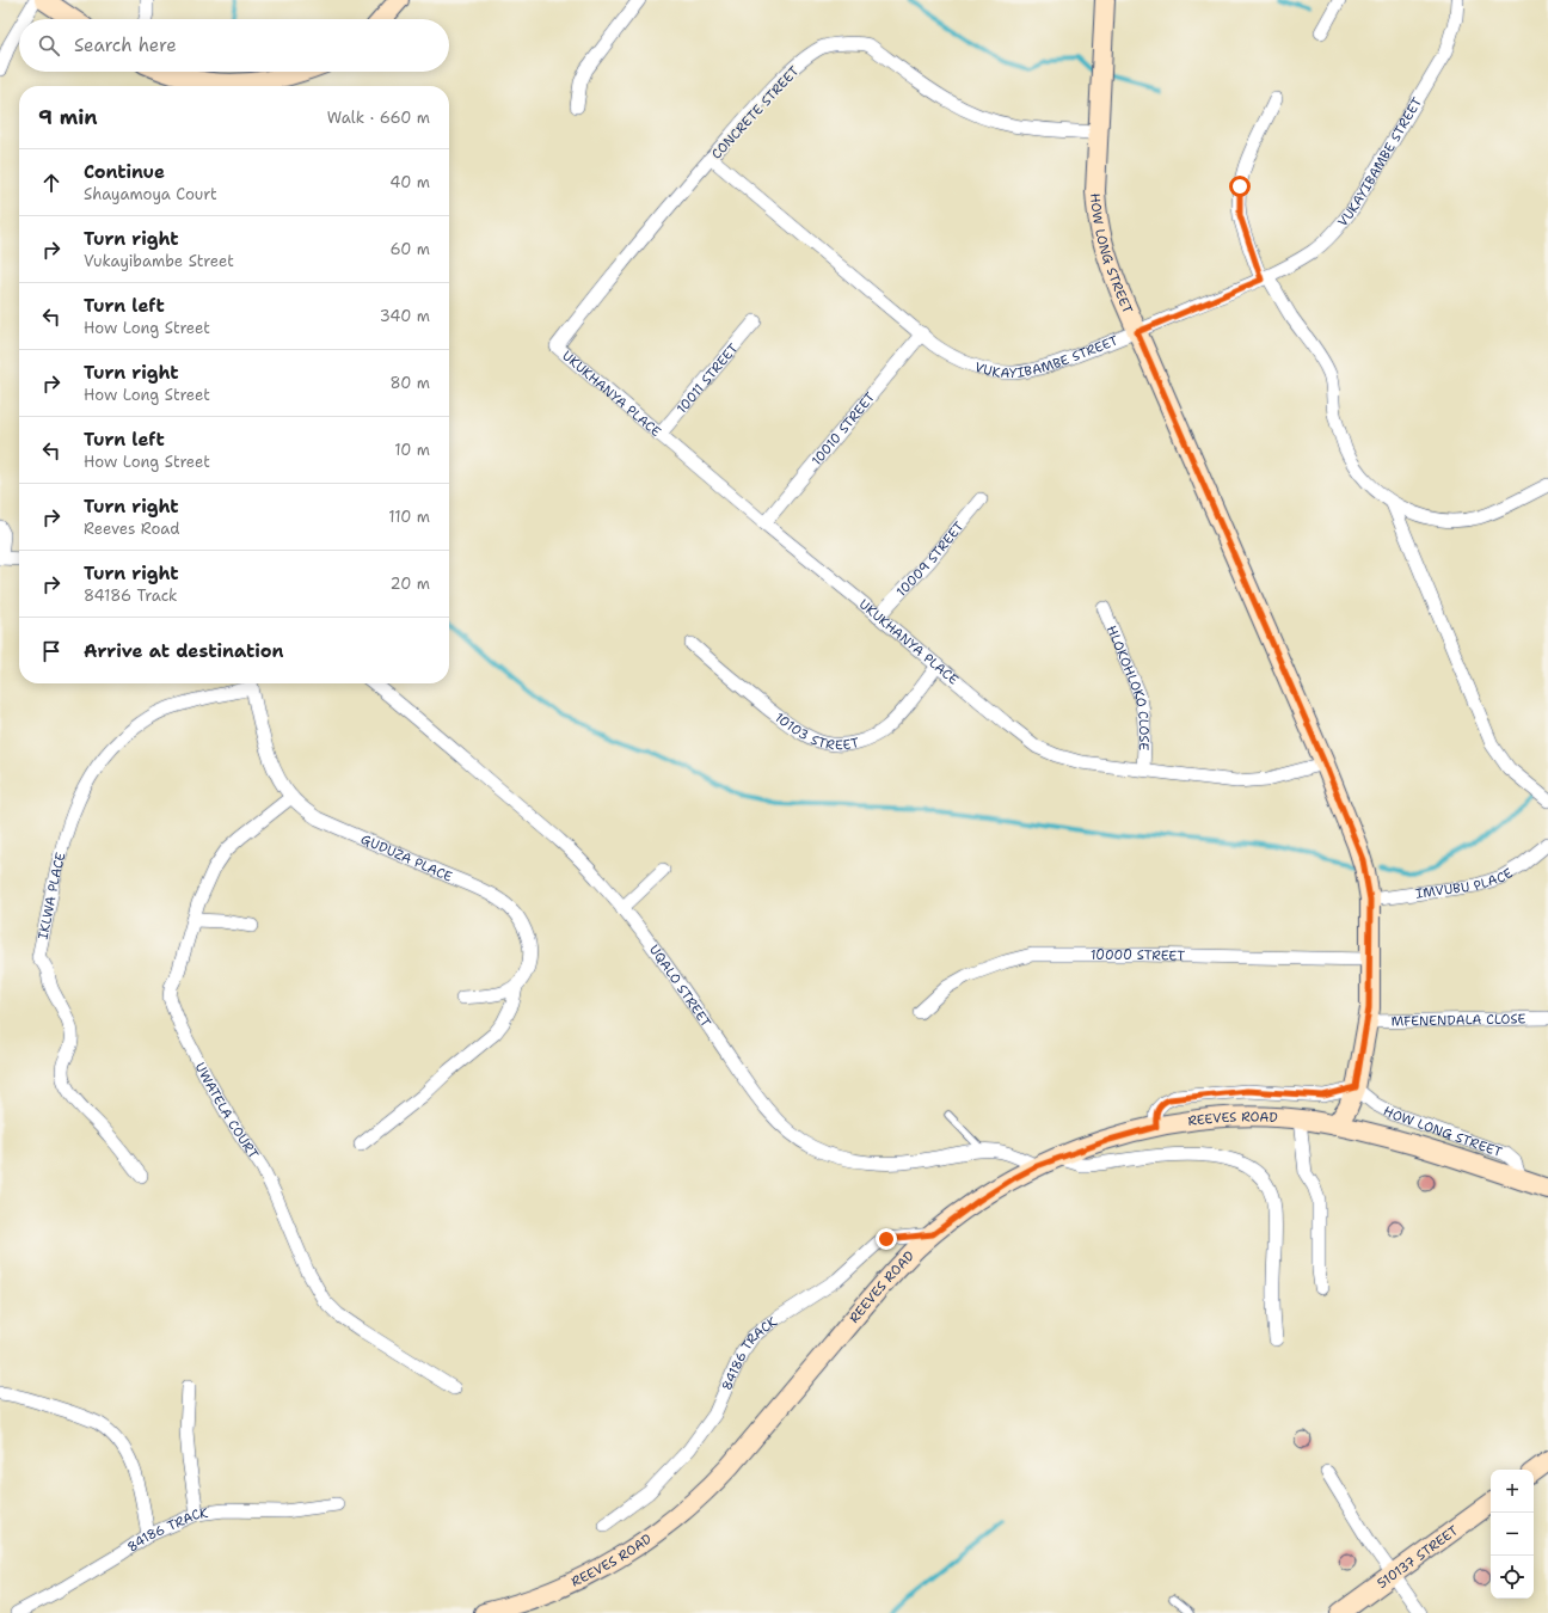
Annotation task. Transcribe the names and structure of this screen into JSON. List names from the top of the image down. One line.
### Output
{"streets":{"street":["CONCRETE STREET","VUKAYIBAMBE STREET","HOW LONG STREET","10011 STREET","UKUKHANYA PLACE","10010 STREET","10009 STREET","HLOKOHLOKO CLOSE","10103 STREET","GUDUZA PLACE","IMVUBU PLACE","IKLWA PLACE","10000 STREET","UQALO STREET","MFENENDALA CLOSE","UWATELA COURT","REEVES ROAD","84186 TRACK","510137 STREET"]},"crossings":[["CONCRETE STREET","VUKAYIBAMBE STREET"],["CONCRETE STREET","HOW LONG STREET"],["CONCRETE STREET","UKUKHANYA PLACE"],["VUKAYIBAMBE STREET","HOW LONG STREET"],["VUKAYIBAMBE STREET","10010 STREET"],["HOW LONG STREET","UKUKHANYA PLACE"],["HOW LONG STREET","IMVUBU PLACE"],["HOW LONG STREET","10000 STREET"],["HOW LONG STREET","MFENENDALA CLOSE"],["HOW LONG STREET","REEVES ROAD"],["10011 STREET","UKUKHANYA PLACE"],["UKUKHANYA PLACE","10010 STREET"],["UKUKHANYA PLACE","10009 STREET"],["UKUKHANYA PLACE","HLOKOHLOKO CLOSE"],["UKUKHANYA PLACE","10103 STREET"],["GUDUZA PLACE","IKLWA PLACE"],["GUDUZA PLACE","UWATELA COURT"],["UQALO STREET","REEVES ROAD"],["REEVES ROAD","84186 TRACK"]],"page":{"search":"Search here","heading":["9 min","Walk · 660 m"],"list":[["Continue","Shayamoya Court","40 m"],["Turn right","Vukayibambe Street","60 m"],["Turn left","How Long Street","340 m"],["Turn right","How Long Street","80 m"],["Turn left","How Long Street","10 m"],["Turn right","Reeves Road","110 m"],["Turn right","84186 Track","20 m"],"Arrive at destination"],"map_buttons":["+","−"]}}
